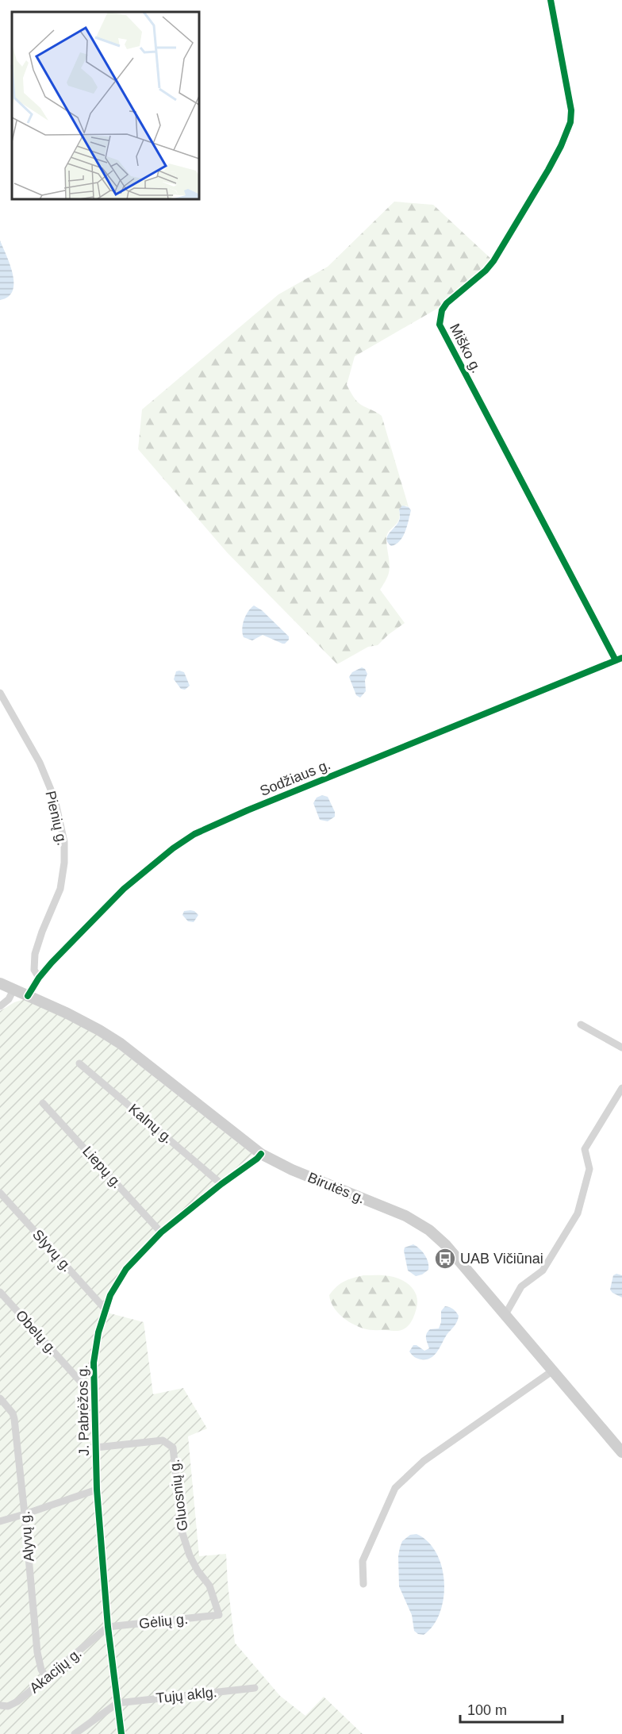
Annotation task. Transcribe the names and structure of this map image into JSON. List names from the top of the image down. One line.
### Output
{"streets":{"main road":["Birutės g."],"street":["Miško g.","Sodžiaus g.","Pienių g.","Kalnų g.","Liepų g.","Slyvų g.","Obelų g.","J. Pabrėžos g.","Gluosnių g.","Alyvų g.","Gėlių g.","Akacijų g.","Tujų aklg."]},"crossings":[["Miško g.","Sodžiaus g."],["Sodžiaus g.","Pienių g."],["Sodžiaus g.","Birutės g."],["Kalnų g.","J. Pabrėžos g."],["Liepų g.","J. Pabrėžos g."],["Birutės g.","J. Pabrėžos g."],["Slyvų g.","J. Pabrėžos g."],["Obelų g.","J. Pabrėžos g."],["J. Pabrėžos g.","Gluosnių g."],["J. Pabrėžos g.","Gėlių g."],["J. Pabrėžos g.","Akacijų g."],["J. Pabrėžos g.","Tujų aklg."],["Gluosnių g.","Gėlių g."],["Alyvų g.","Akacijų g."],["Gėlių g.","Akacijų g."]],"places":{"bus stop":["UAB Vičiūnai"]},"scale_bar":"100 m"}
